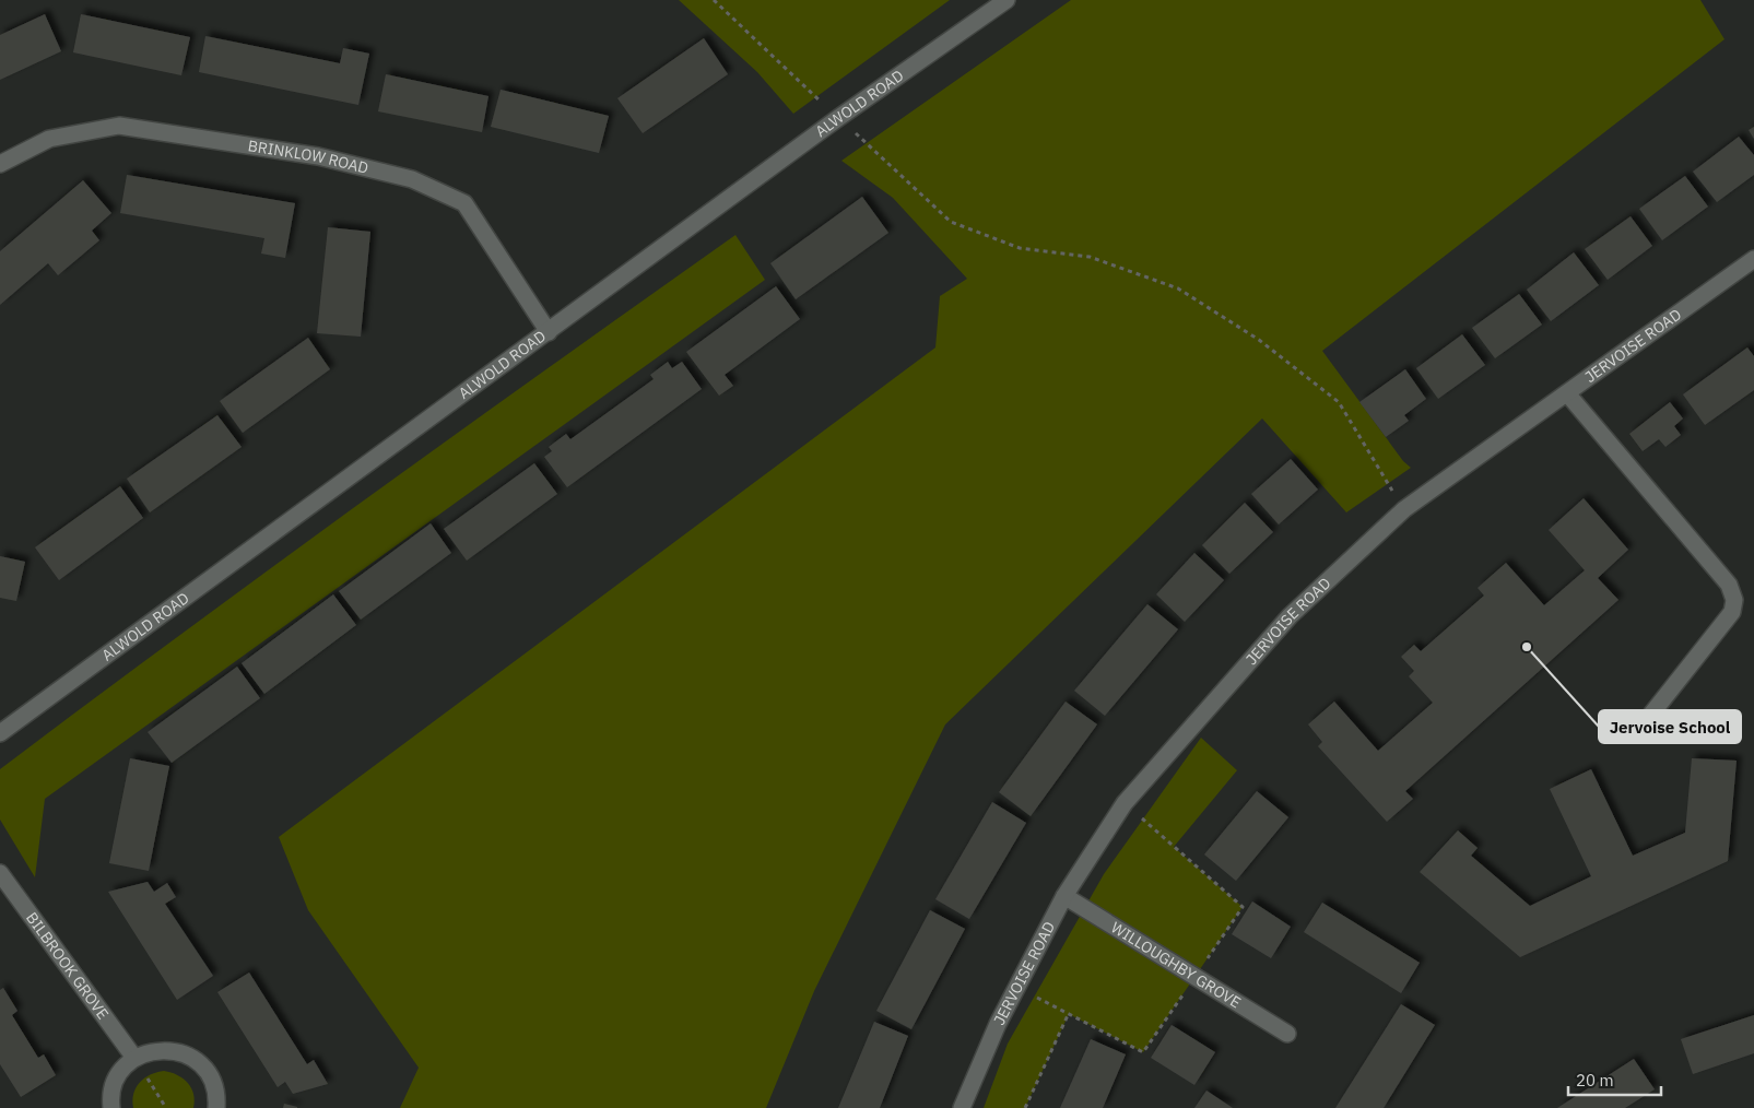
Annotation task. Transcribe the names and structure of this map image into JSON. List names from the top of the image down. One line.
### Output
{"streets":{"street":["ALWOLD ROAD","BRINKLOW ROAD","JERVOISE ROAD","WILLOUGHBY GROVE","BILBROOK GROVE"]},"crossings":[["ALWOLD ROAD","BRINKLOW ROAD"],["JERVOISE ROAD","WILLOUGHBY GROVE"]],"places":["Jervoise School"],"scale_bar":"20 m"}
